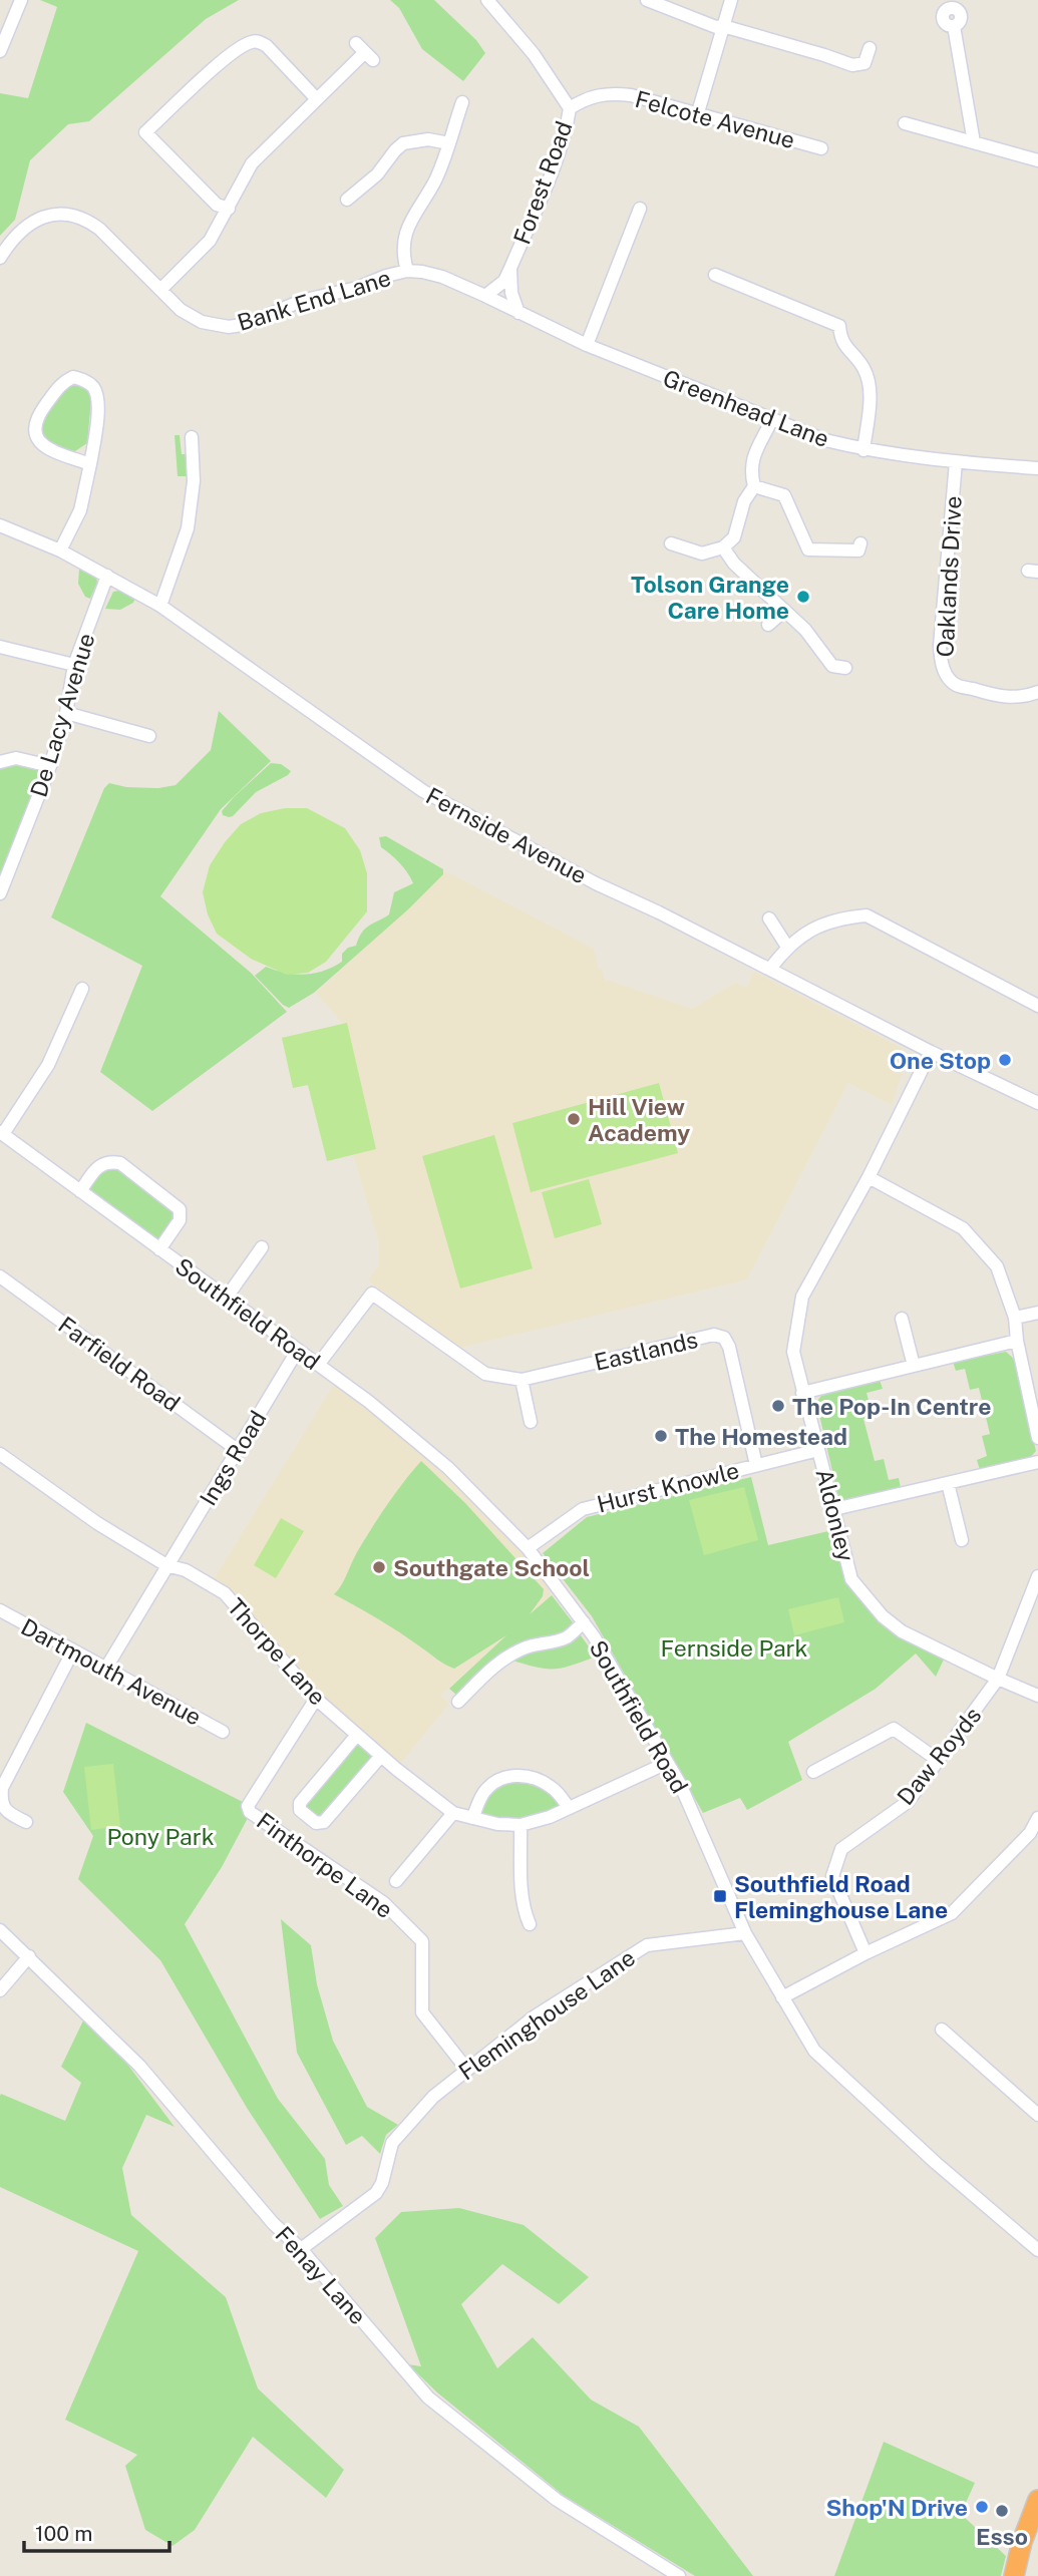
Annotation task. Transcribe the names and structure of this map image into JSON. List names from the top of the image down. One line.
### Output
{"streets":{"street":["Felcote Avenue","Forest Road","Bank End Lane","Greenhead Lane","Oaklands Drive","De Lacy Avenue","Fernside Avenue","Southfield Road","Eastlands","Farfield Road","Ings Road","Hurst Knowle","Aldonley","Thorpe Lane","Dartmouth Avenue","Daw Royds","Finthorpe Lane","Fleminghouse Lane","Fenay Lane"]},"crossings":[["Felcote Avenue","Forest Road"],["Forest Road","Greenhead Lane"],["Bank End Lane","Greenhead Lane"],["Greenhead Lane","Oaklands Drive"],["De Lacy Avenue","Fernside Avenue"],["Fernside Avenue","Aldonley"],["Southfield Road","Eastlands"],["Southfield Road","Ings Road"],["Southfield Road","Hurst Knowle"],["Southfield Road","Thorpe Lane"],["Southfield Road","Fleminghouse Lane"],["Eastlands","Hurst Knowle"],["Farfield Road","Ings Road"],["Ings Road","Thorpe Lane"],["Ings Road","Dartmouth Avenue"],["Hurst Knowle","Aldonley"],["Aldonley","Daw Royds"],["Thorpe Lane","Finthorpe Lane"],["Finthorpe Lane","Fleminghouse Lane"],["Fleminghouse Lane","Fenay Lane"]],"parks":["Fernside Park","Pony Park"],"places":{"other":["Tolson Grange Care Home","One Stop","Hill View Academy","The Pop-In Centre","The Homestead","Southgate School","Shop'N Drive","Esso"],"transit":["Southfield Road Fleminghouse Lane"]},"scale_bar":"100 m"}
